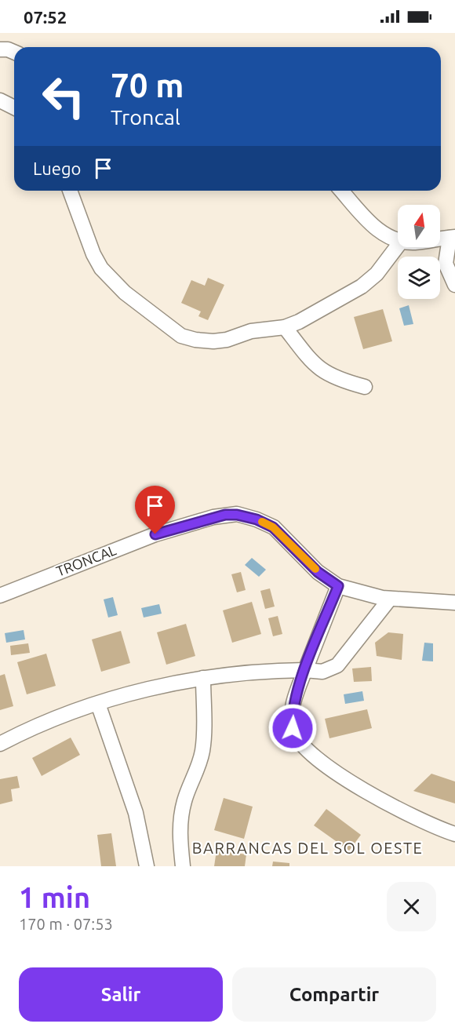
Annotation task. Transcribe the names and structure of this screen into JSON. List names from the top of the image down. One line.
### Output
{"streets":{"street":["TRONCAL"]},"districts":["BARRANCAS DEL SOL OESTE"],"north":"top","page":{"status":"07:52","turn":["70 m","Troncal"],"then":"Luego","heading":["1 min","170 m · 07:53"],"buttons":["Salir","Compartir"]}}
